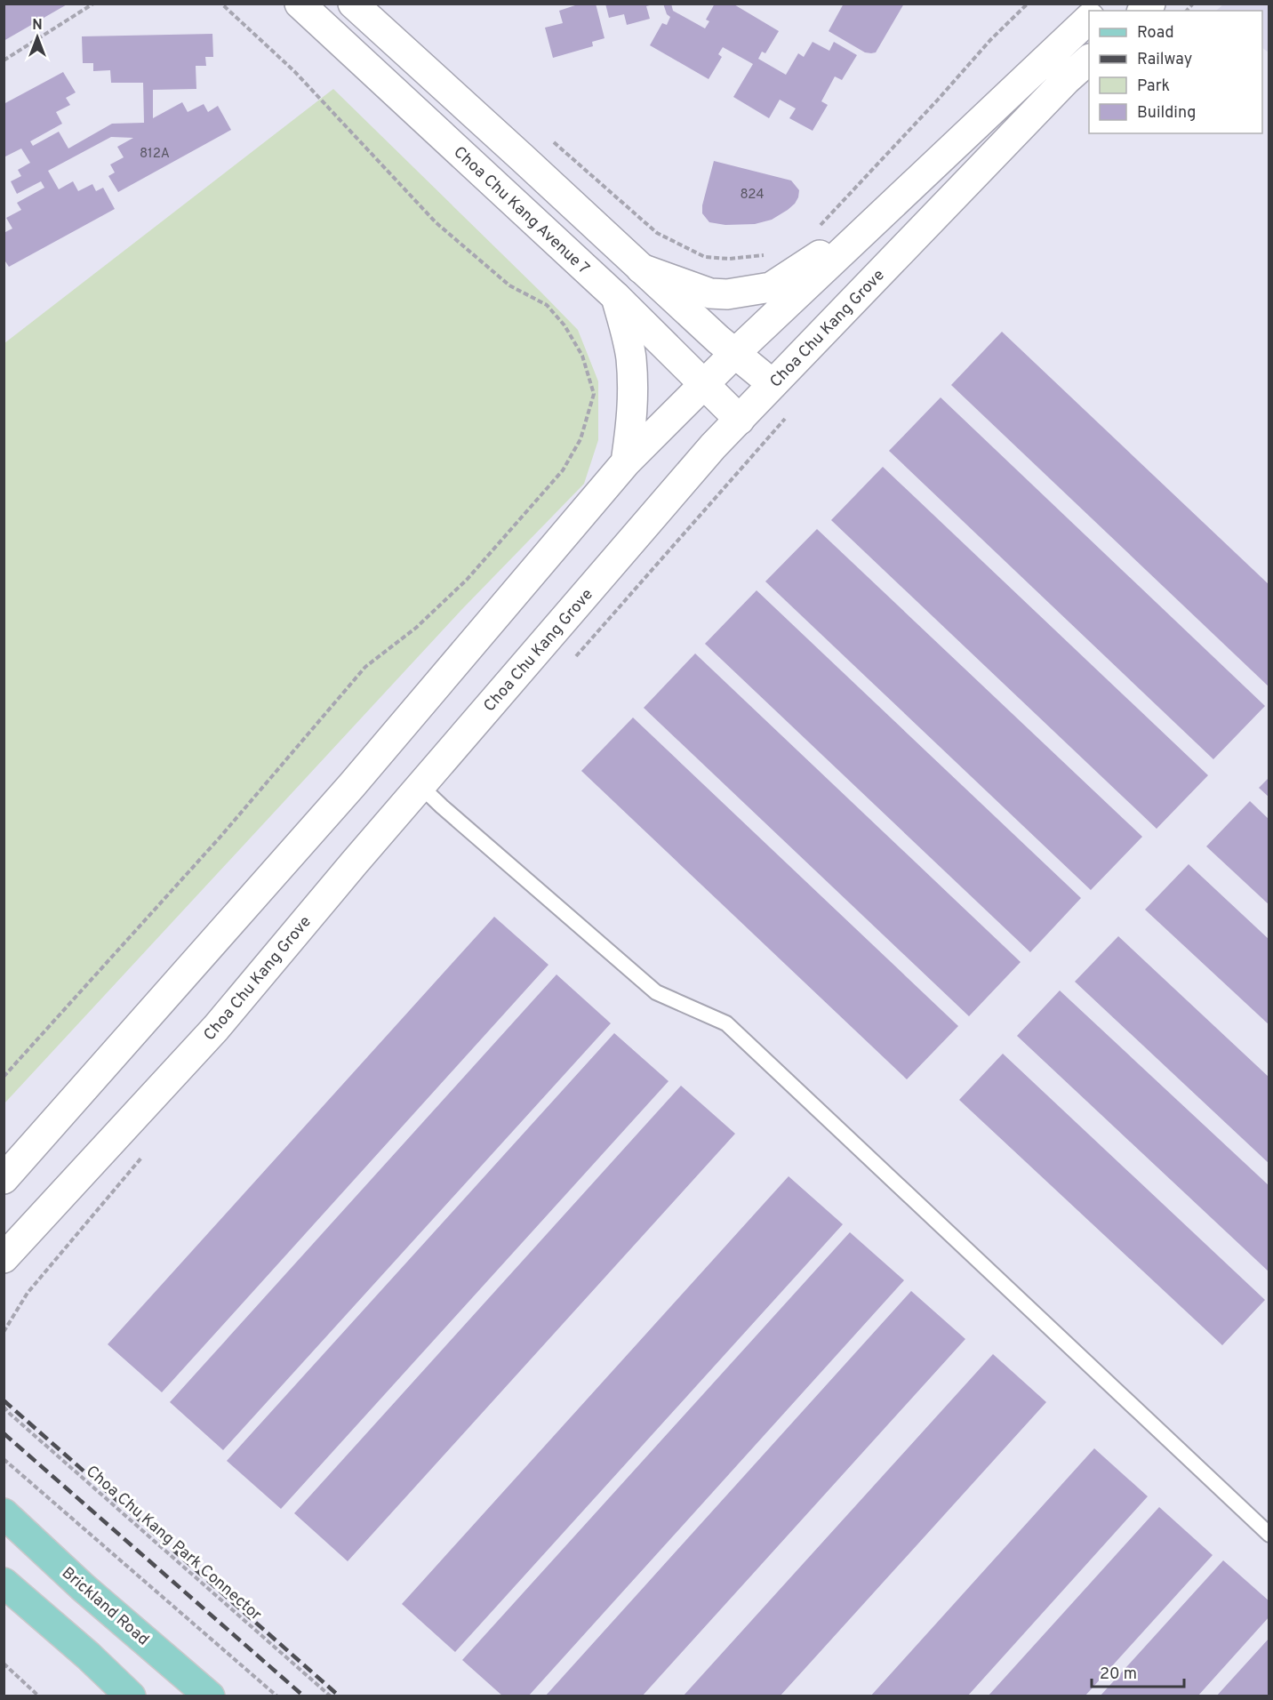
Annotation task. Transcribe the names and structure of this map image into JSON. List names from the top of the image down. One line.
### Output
{"streets":{"main road":["Brickland Road"],"street":["Choa Chu Kang Avenue 7","Choa Chu Kang Grove"],"path":["Choa Chu Kang Park Connector"]},"crossings":[["Choa Chu Kang Avenue 7","Choa Chu Kang Grove"]],"house_numbers":["812A","824"],"legend":["Road","Railway","Park","Building"],"scale_bar":"20 m","north":"top"}
